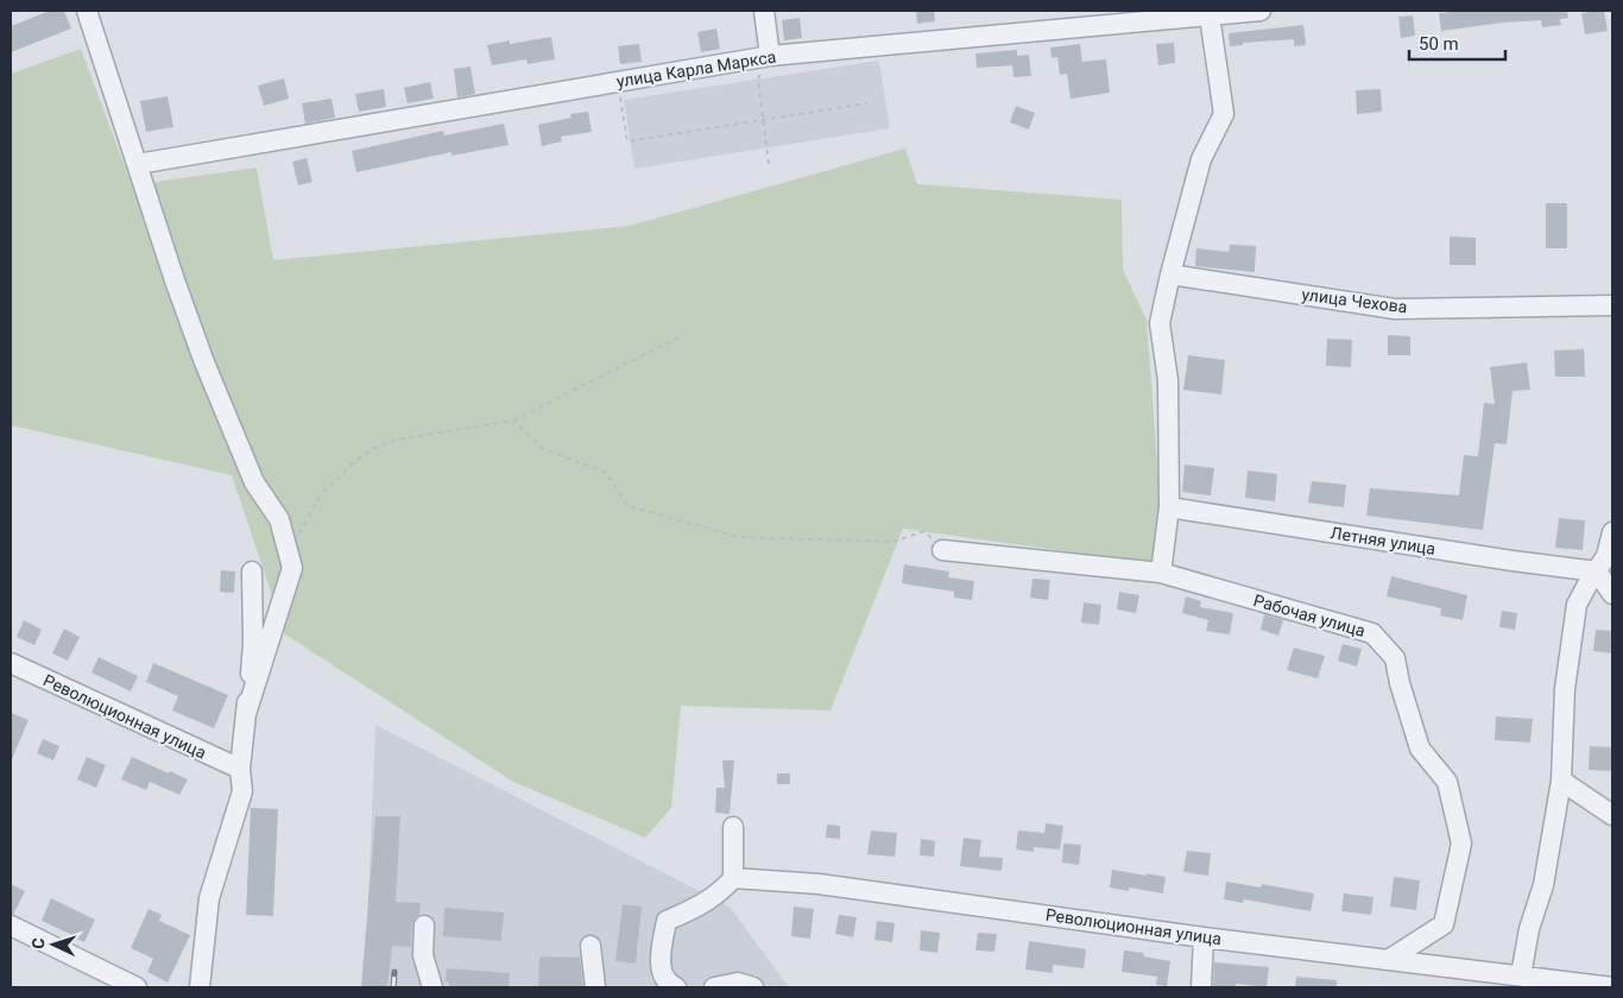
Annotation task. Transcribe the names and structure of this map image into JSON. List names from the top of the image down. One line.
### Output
{"streets":{"street":["улица Карла Маркса","улица Чехова","Летняя улица","Рабочая улица","Революционная улица"]},"crossings":[["Рабочая улица","Революционная улица"]],"scale_bar":"50 m","north":"left"}
